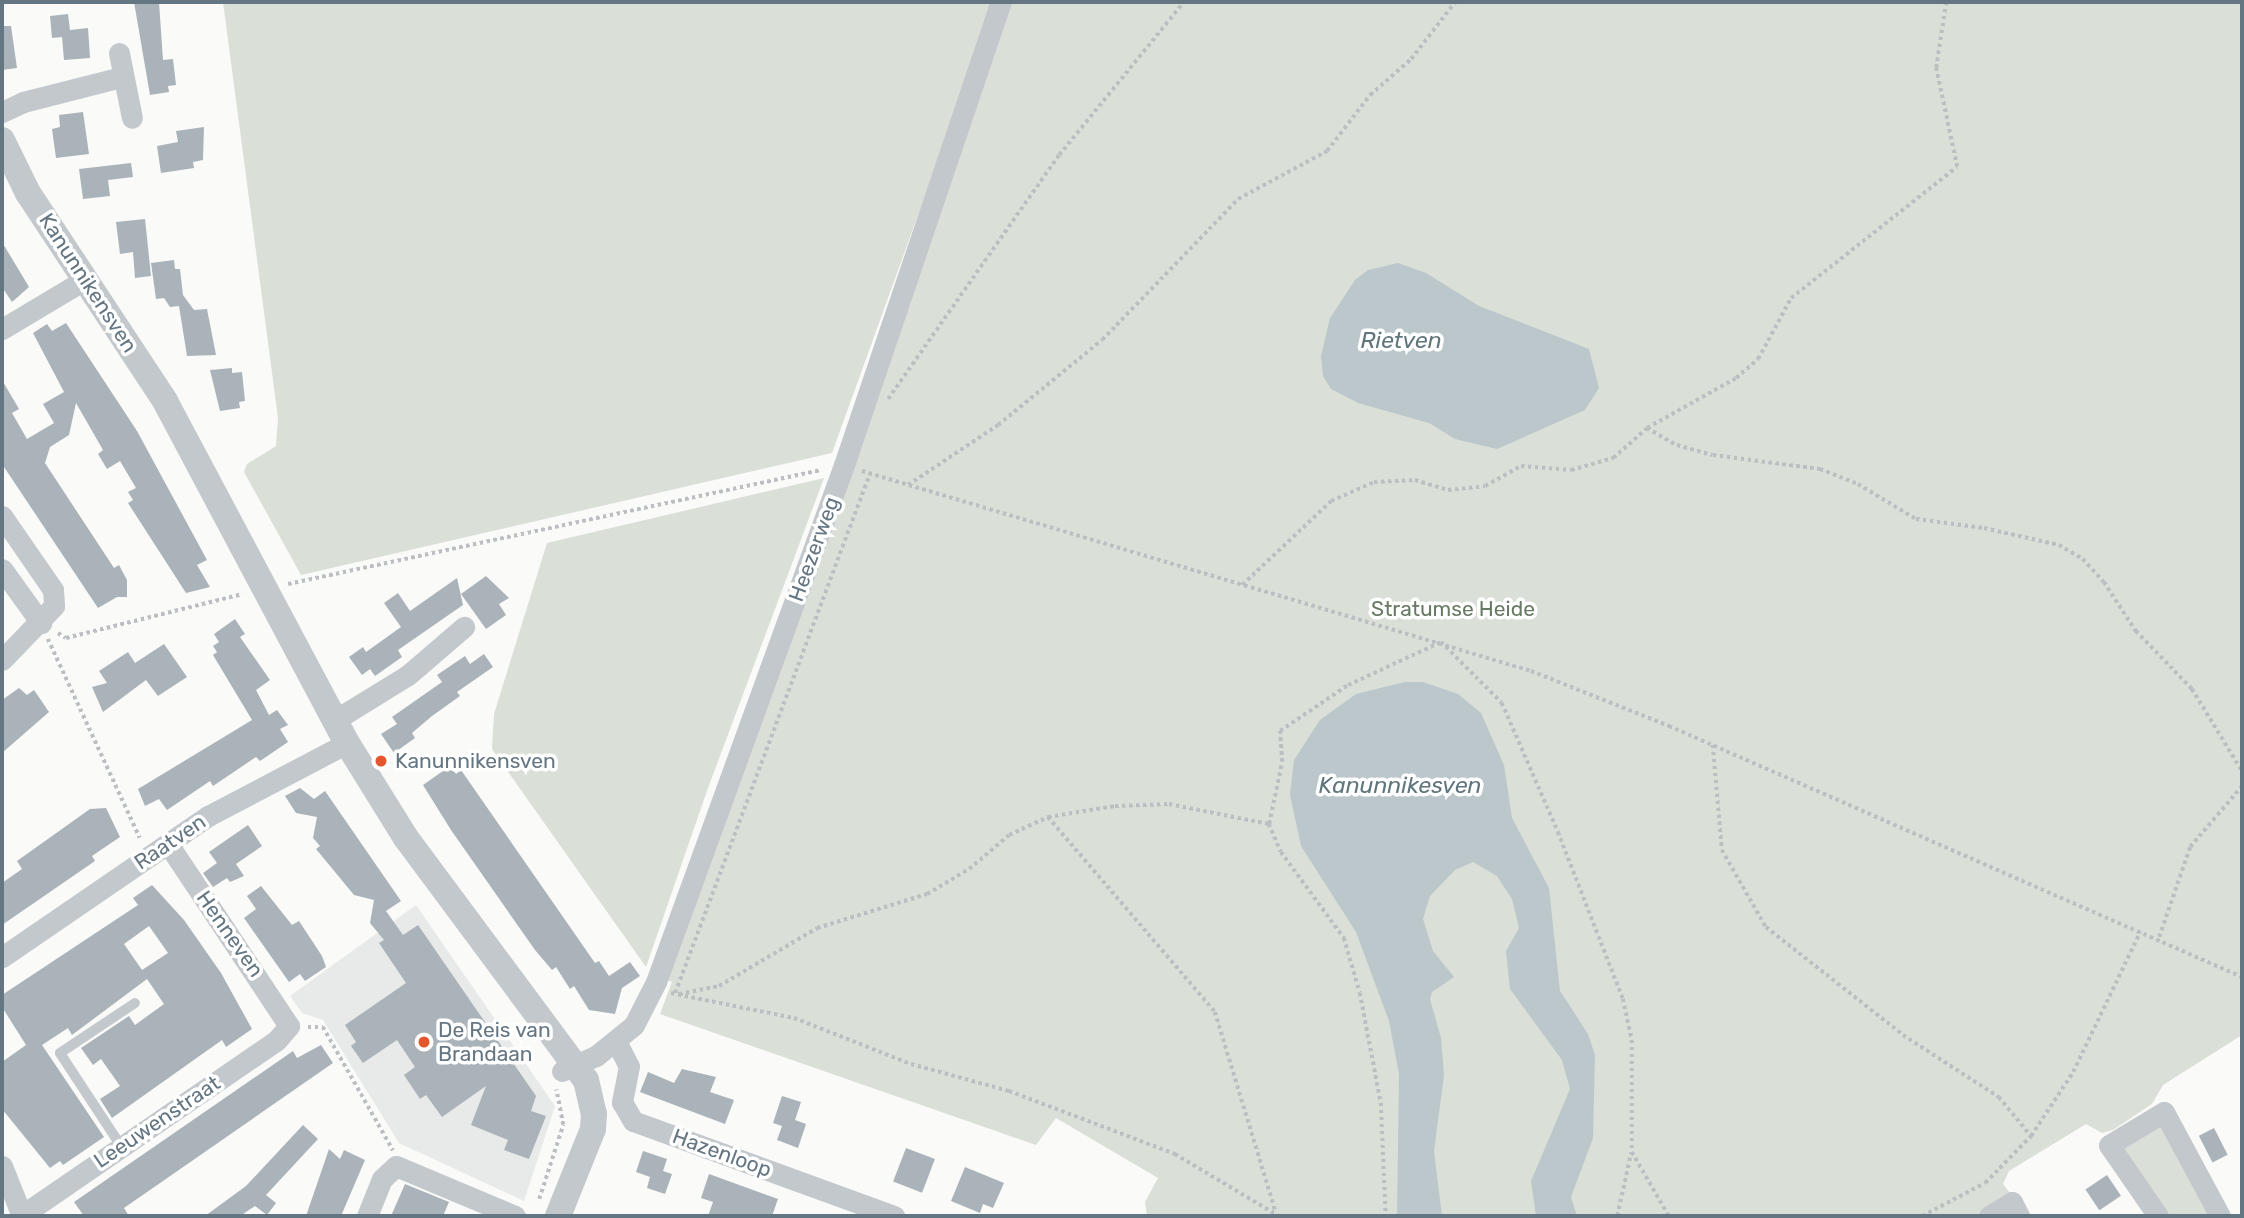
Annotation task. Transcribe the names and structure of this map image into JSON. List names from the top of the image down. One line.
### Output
{"streets":{"street":["Kanunnikensven","Heezerweg","Raatven","Henneven","Leeuwenstraat","Hazenloop"]},"crossings":[["Kanunnikensven","Heezerweg"],["Kanunnikensven","Raatven"],["Heezerweg","Hazenloop"],["Raatven","Henneven"],["Henneven","Leeuwenstraat"]],"water":["Rietven","Kanunnikesven"],"parks":["Stratumse Heide"],"places":["Kanunnikensven","De Reis van Brandaan"]}
